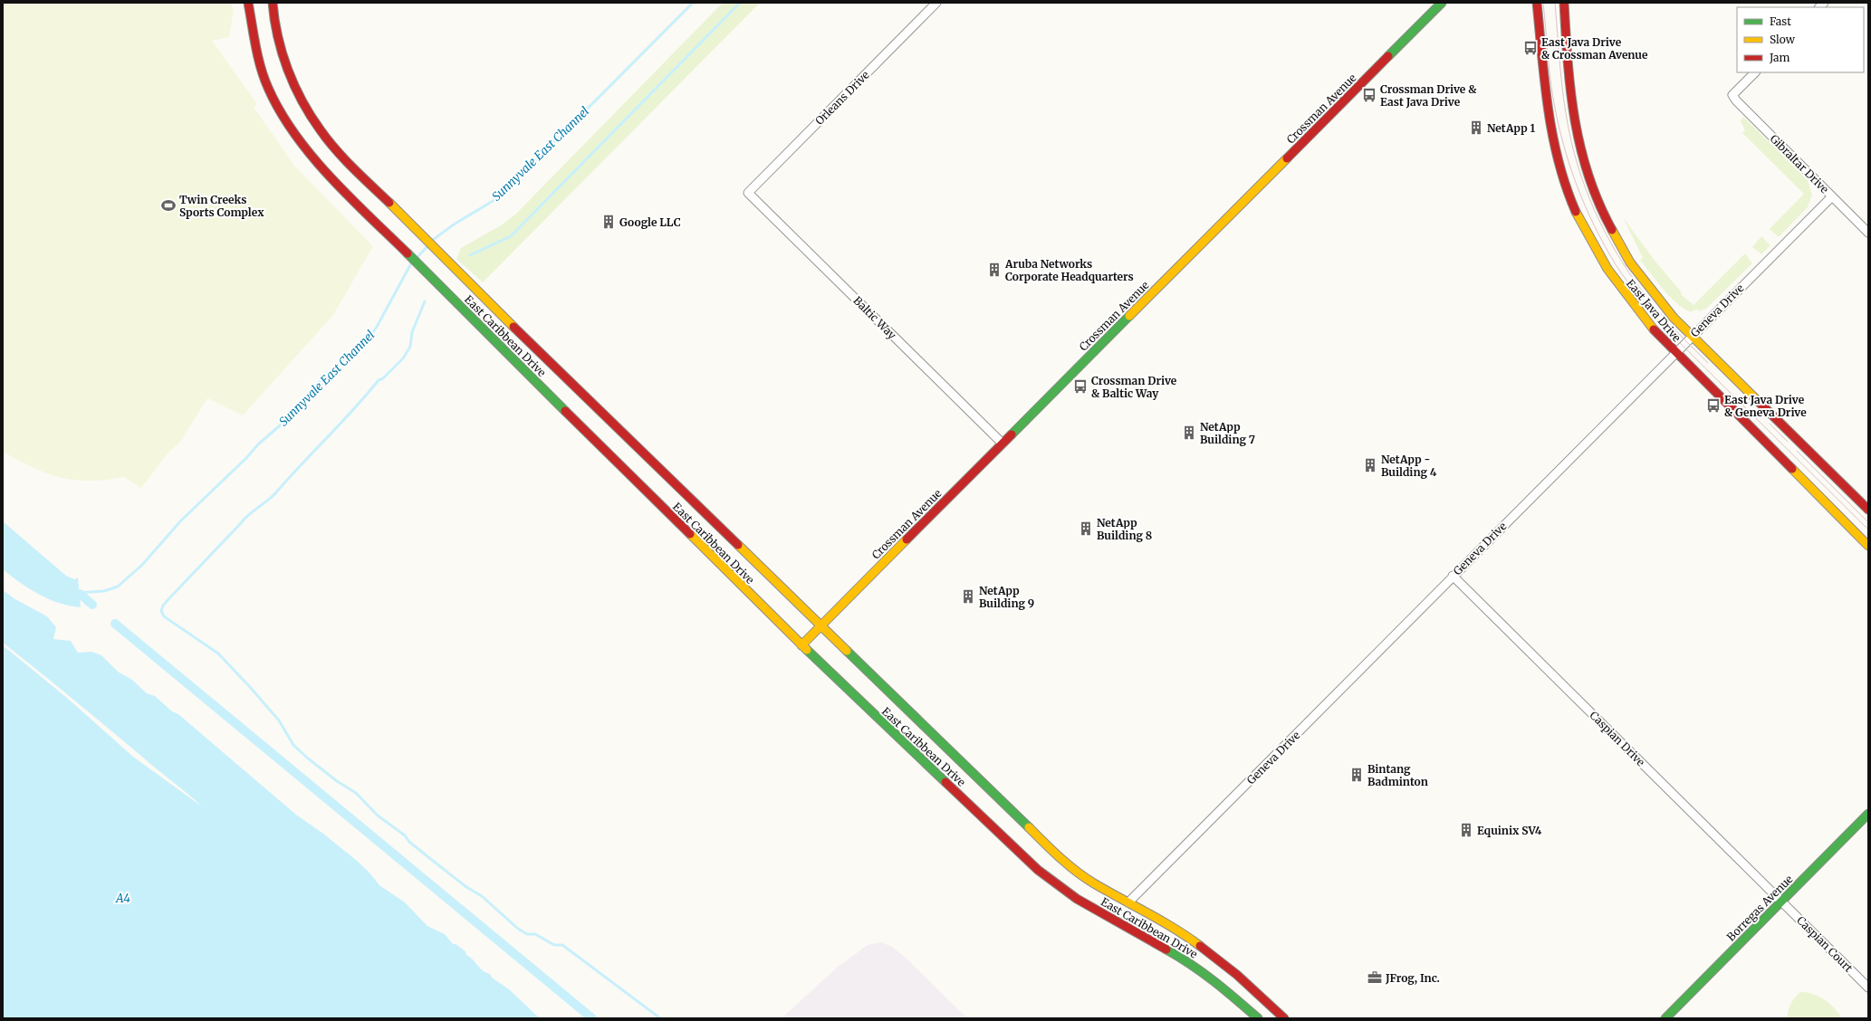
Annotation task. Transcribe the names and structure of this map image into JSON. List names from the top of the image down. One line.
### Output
{"streets":{"main road":["Crossman Avenue","East Java Drive","East Caribbean Drive","Borregas Avenue"],"street":["Orleans Drive","Gibraltar Drive","Geneva Drive","Baltic Way","Caspian Drive","Caspian Court"]},"crossings":[["Orleans Drive","Baltic Way"],["Crossman Avenue","Baltic Way"],["Crossman Avenue","East Caribbean Drive"],["Gibraltar Drive","Geneva Drive"],["East Java Drive","Geneva Drive"],["Geneva Drive","East Caribbean Drive"],["Geneva Drive","Caspian Drive"],["Caspian Drive","Borregas Avenue"],["Caspian Drive","Caspian Court"],["Borregas Avenue","Caspian Court"]],"water":["Sunnyvale East Channel","A4"],"places":{"bus stop":["East Java Drive & Crossman Avenue","Crossman Drive & East Java Drive","Crossman Drive & Baltic Way","East Java Drive & Geneva Drive"],"building":["NetApp 1","Google LLC","Aruba Networks Corporate Headquarters","NetApp Building 7","NetApp - Building 4","NetApp Building 8","NetApp Building 9","Bintang Badminton","Equinix SV4"],"sports":["Twin Creeks Sports Complex"],"office":["JFrog, Inc."]},"legend":["Fast","Slow","Jam"]}
